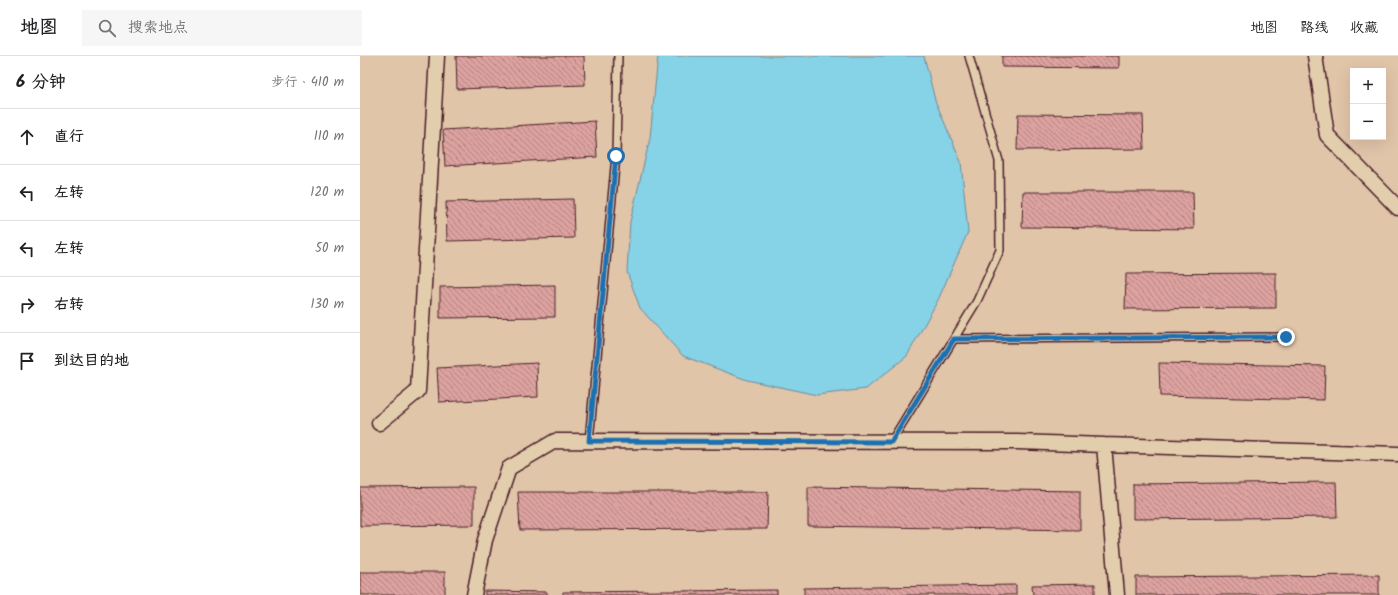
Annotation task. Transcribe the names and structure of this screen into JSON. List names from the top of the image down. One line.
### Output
{"page":{"header":"地图","search":"搜索地点","nav":["地图","路线","收藏"],"heading":["6 分钟","步行 · 410 m"],"map_buttons":["+","−"],"list":[["直行","110 m"],["左转","120 m"],["左转","50 m"],["右转","130 m"],"到达目的地"]}}
